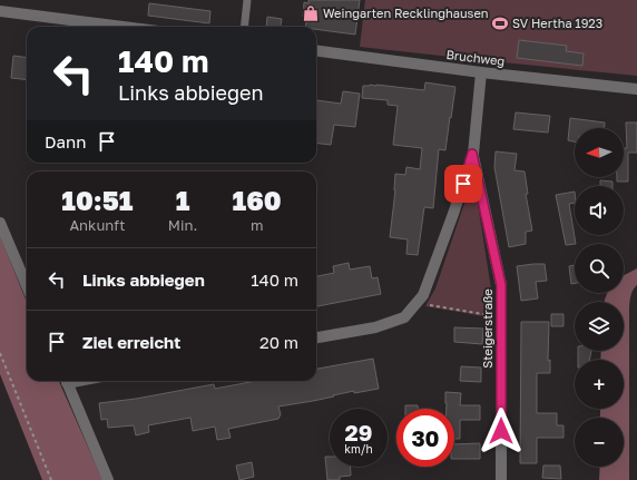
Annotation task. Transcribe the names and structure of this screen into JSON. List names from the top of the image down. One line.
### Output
{"streets":{"street":["Bruchweg","Steigerstraße"]},"places":{"shop":["Weingarten Recklinghausen"],"sports":["SV Hertha 1923"]},"north":"left","page":{"turn":["140 m","Links abbiegen"],"then":"Dann","map_buttons":["+","−"],"eta":["10:51","Ankunft","1","Min.","160","m"],"list":[{"name":"Links abbiegen","value":"140 m"},{"name":"Ziel erreicht","value":"20 m"}],"speed":"29 km/h","limit":"30"}}
